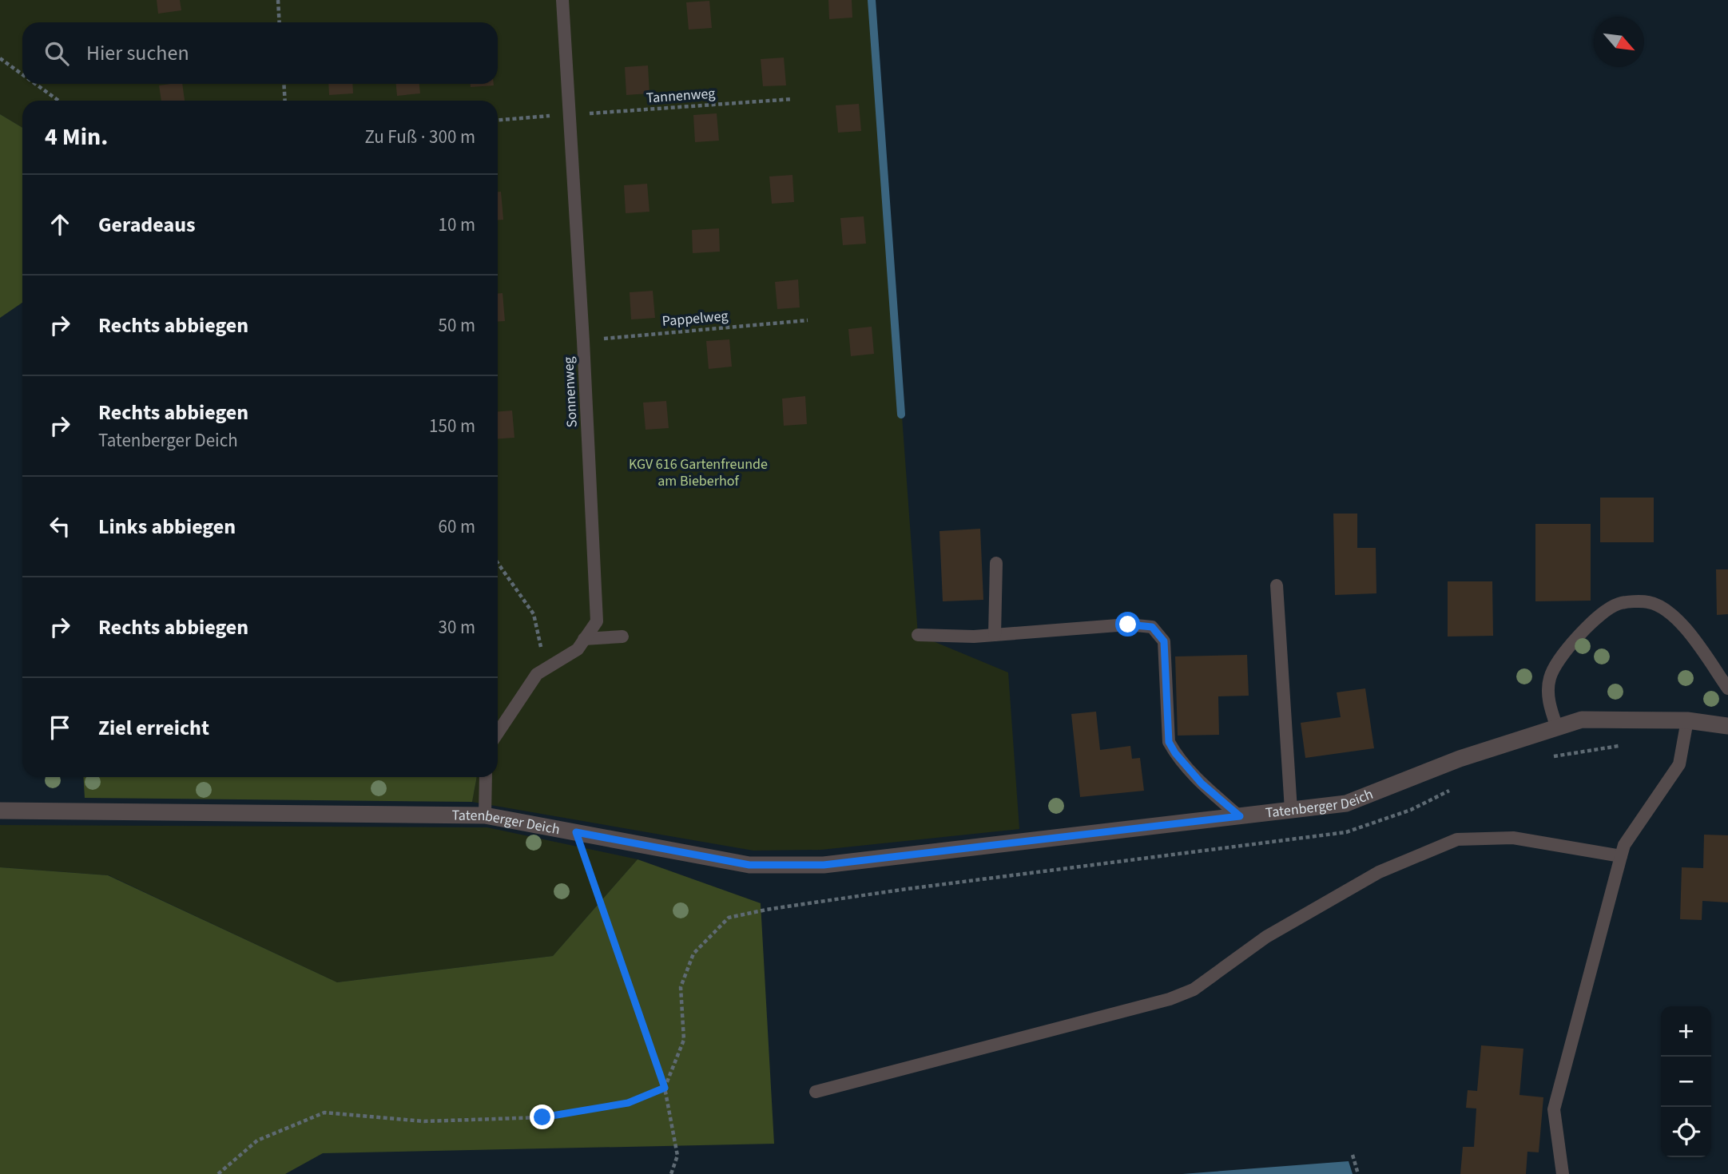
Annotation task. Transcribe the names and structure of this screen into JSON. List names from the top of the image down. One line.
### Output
{"streets":{"street":["Tatenberger Deich"],"lane":["Sonnenweg"],"path":["Tannenweg","Pappelweg"]},"crossings":[["Tannenweg","Sonnenweg"],["Pappelweg","Sonnenweg"]],"parks":["KGV 616 Gartenfreunde am Bieberhof"],"north":"bottom right","page":{"search":"Hier suchen","heading":["4 Min.","Zu Fuß · 300 m"],"list":[["Geradeaus","10 m"],["Rechts abbiegen","50 m"],["Rechts abbiegen","Tatenberger Deich","150 m"],["Links abbiegen","60 m"],["Rechts abbiegen","30 m"],"Ziel erreicht"],"map_buttons":["+","−"]}}
